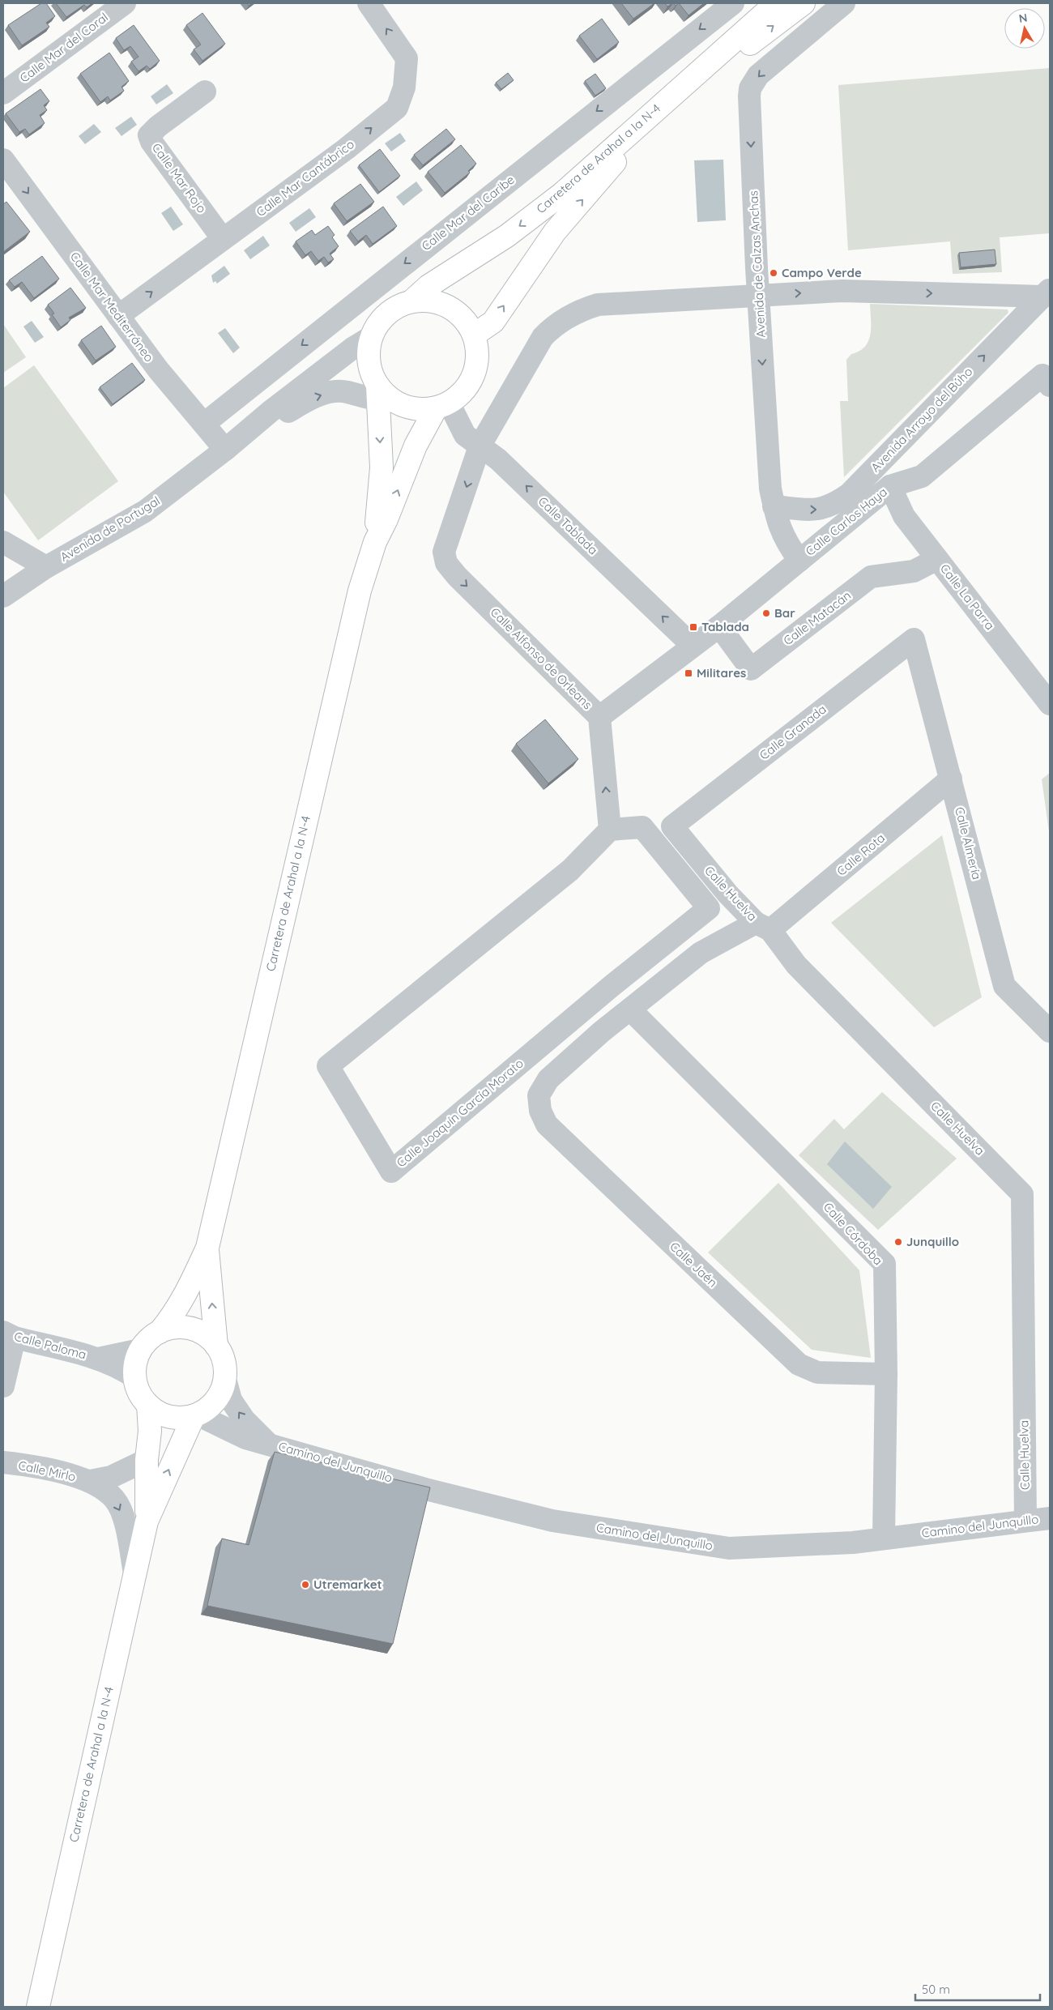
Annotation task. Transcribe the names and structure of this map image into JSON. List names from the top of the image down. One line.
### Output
{"streets":{"main road":["Carretera de Arahal a la N-4"],"street":["Calle Mar del Coral","Calle Mar Rojo","Calle Mar Cantábrico","Calle Mar del Caribe","Avenida de Calzas Anchas","Calle Mar Mediterráneo","Avenida Arroyo del Búho","Calle Carlos Haya","Calle Tablada","Avenida de Portugal","Calle La Parra","Calle Matacán","Calle Alfonso de Orleans","Calle Granada","Calle Almería","Calle Rota","Calle Huelva","Calle Joaquín García Morato","Calle Córdoba","Calle Jaén","Calle Paloma","Camino del Junquillo","Calle Mirlo"]},"crossings":[["Carretera de Arahal a la N-4","Calle Tablada"],["Carretera de Arahal a la N-4","Avenida de Portugal"],["Carretera de Arahal a la N-4","Calle Paloma"],["Carretera de Arahal a la N-4","Camino del Junquillo"],["Carretera de Arahal a la N-4","Calle Mirlo"],["Calle Mar Rojo","Calle Mar Cantábrico"],["Calle Mar Cantábrico","Calle Mar Mediterráneo"],["Calle Mar del Caribe","Calle Mar Mediterráneo"],["Avenida de Calzas Anchas","Avenida Arroyo del Búho"],["Avenida de Calzas Anchas","Calle Carlos Haya"],["Calle Mar Mediterráneo","Avenida de Portugal"],["Calle Carlos Haya","Calle Tablada"],["Calle Carlos Haya","Calle La Parra"],["Calle Carlos Haya","Calle Matacán"],["Calle Carlos Haya","Calle Alfonso de Orleans"],["Calle Tablada","Avenida de Portugal"],["Calle Tablada","Calle Alfonso de Orleans"],["Calle La Parra","Calle Matacán"],["Calle Alfonso de Orleans","Calle Joaquín García Morato"],["Calle Granada","Calle Almería"],["Calle Granada","Calle Huelva"],["Calle Almería","Calle Rota"],["Calle Rota","Calle Huelva"],["Calle Rota","Calle Córdoba"],["Calle Rota","Calle Jaén"],["Calle Huelva","Camino del Junquillo"],["Calle Córdoba","Calle Jaén"],["Calle Córdoba","Camino del Junquillo"],["Calle Paloma","Camino del Junquillo"]],"one_way":["Calle Mar Cantábrico","Calle Mar del Caribe","Avenida de Calzas Anchas","Calle Mar Mediterráneo","Avenida Arroyo del Búho","Calle Tablada","Calle Mirlo"],"places":{"other":["Campo Verde","Bar","Junquillo","Utremarket"],"transit":["Tablada","Militares"]},"scale_bar":"50 m","north":"top"}
